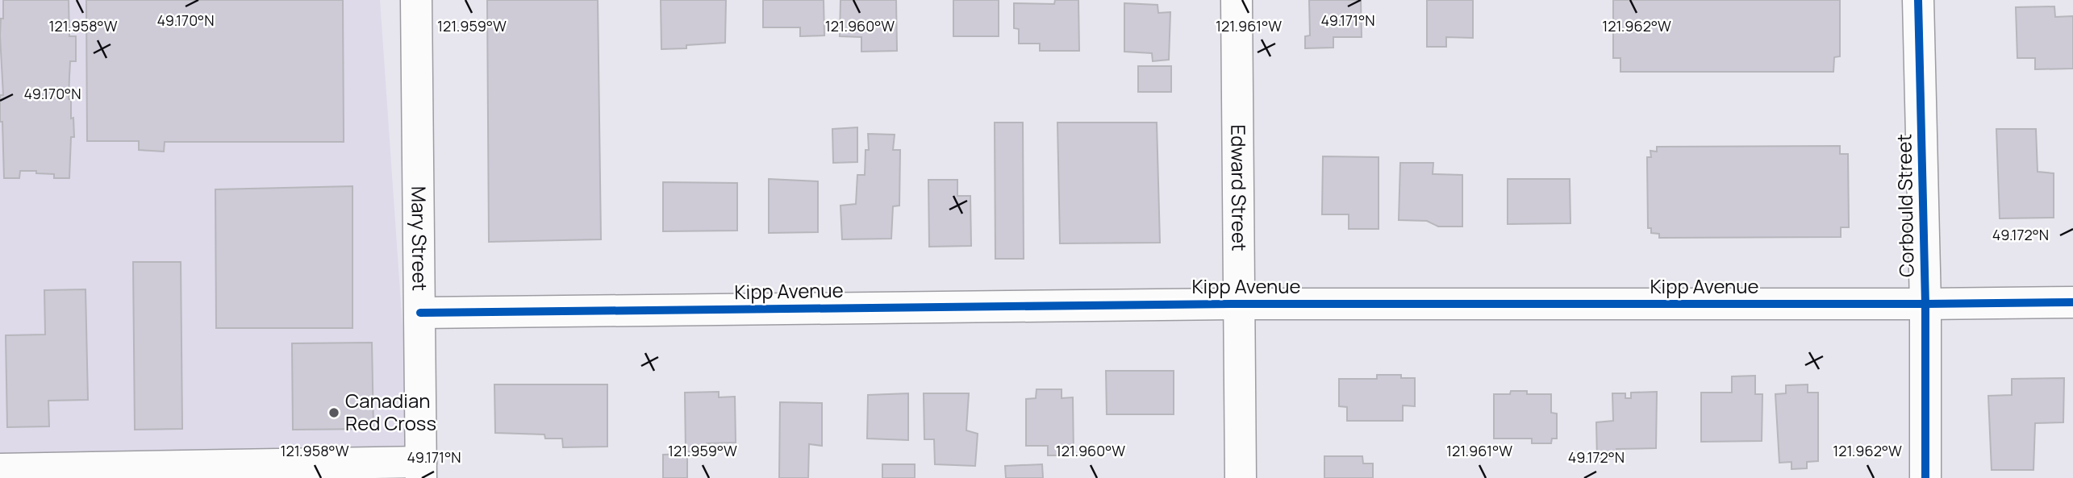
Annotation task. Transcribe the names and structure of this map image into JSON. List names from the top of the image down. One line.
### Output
{"streets":{"street":["Edward Street","Corbould Street","Mary Street","Kipp Avenue"]},"crossings":[["Edward Street","Kipp Avenue"],["Corbould Street","Kipp Avenue"],["Mary Street","Kipp Avenue"]],"places":["Canadian Red Cross"],"coordinates":["49.170°N","49.171°N","121.958°W","121.959°W","121.960°W","121.961°W","121.962°W","49.172°N"]}
